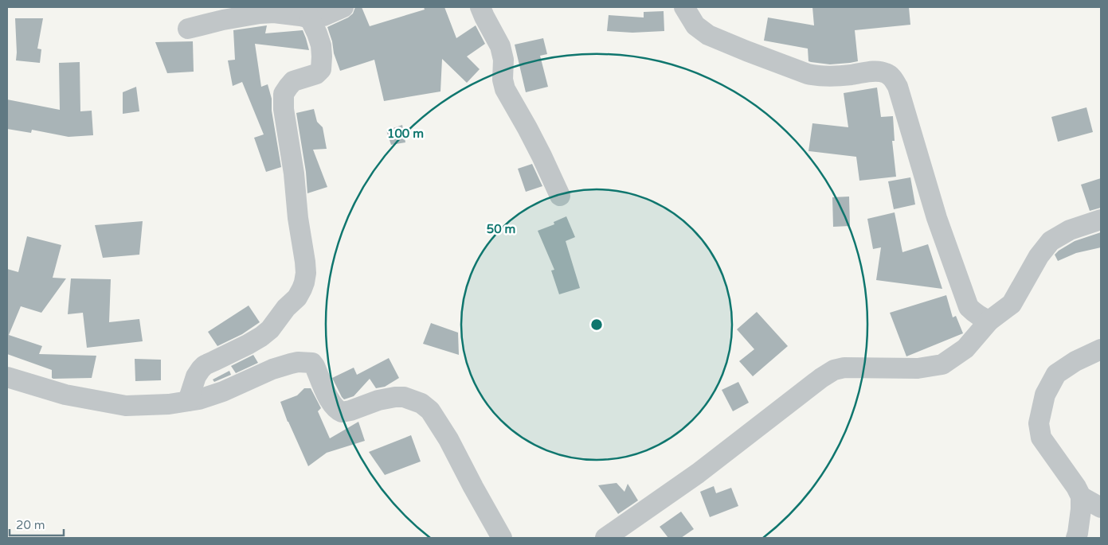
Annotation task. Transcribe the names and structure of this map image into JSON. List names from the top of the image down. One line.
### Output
{"scale_bar":"20 m","rings":["100 m","50 m"]}
